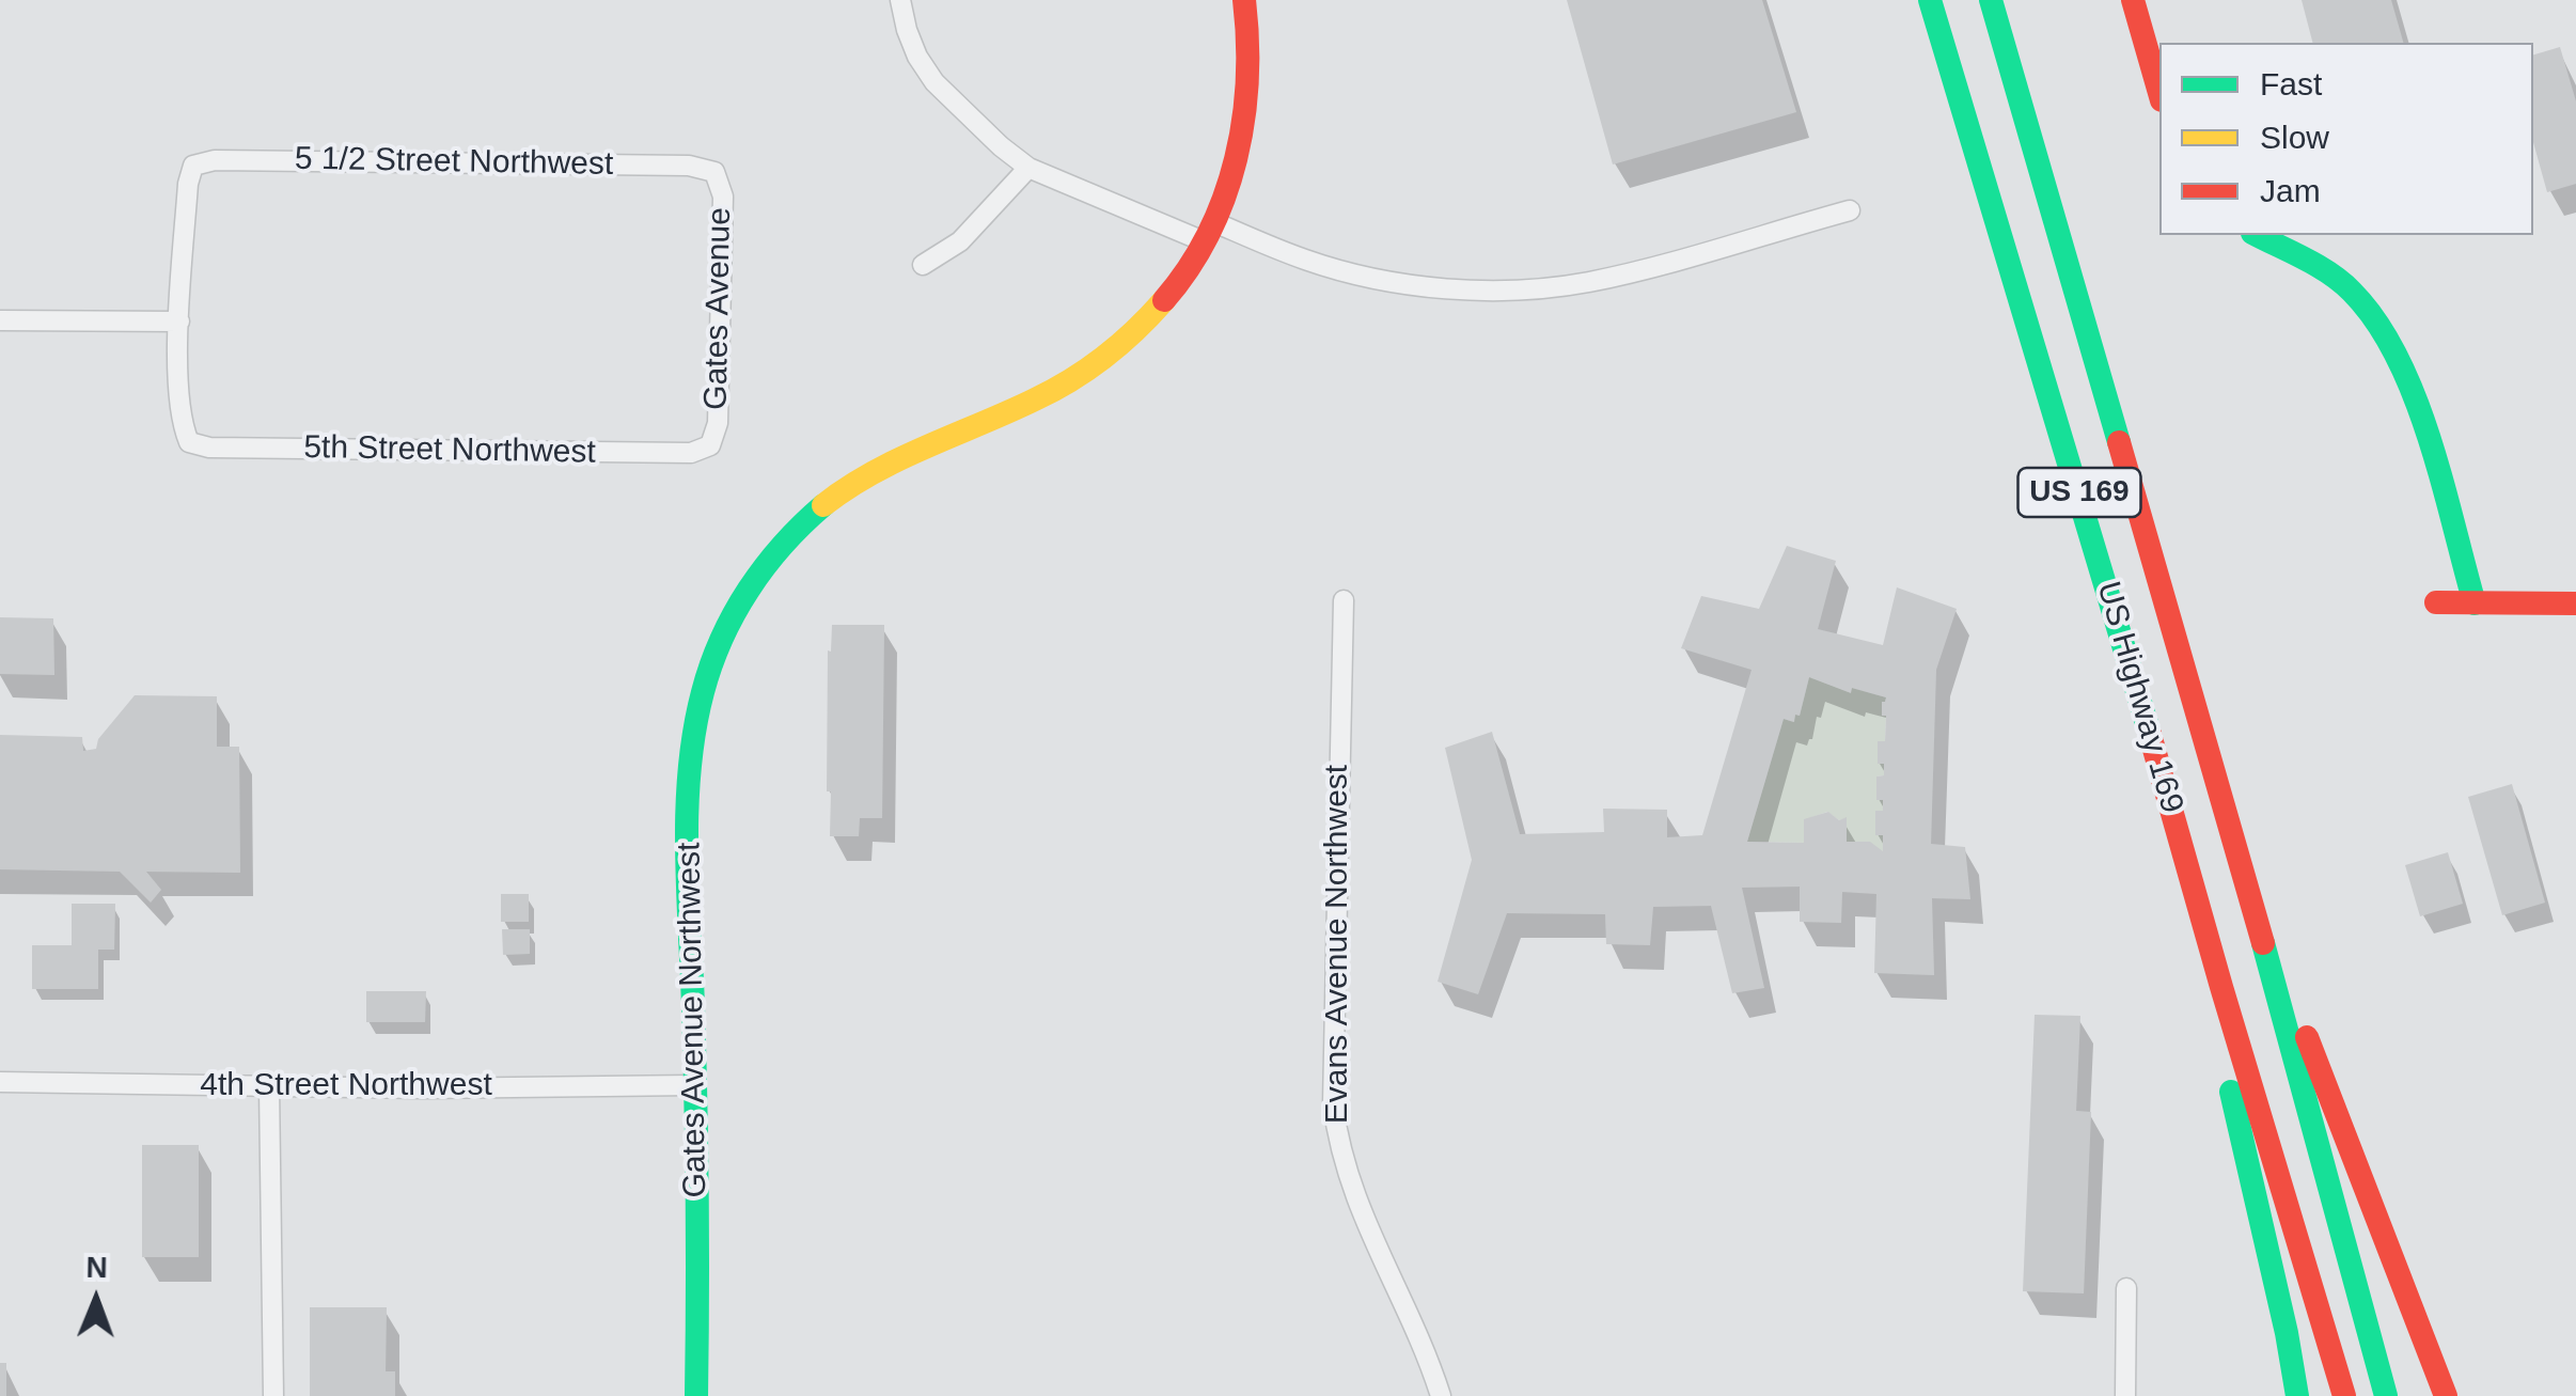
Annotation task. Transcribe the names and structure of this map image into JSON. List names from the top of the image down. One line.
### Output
{"streets":{"main road":["US 169","US Highway 169","Gates Avenue Northwest"],"street":["5 1/2 Street Northwest","Gates Avenue","5th Street Northwest","Evans Avenue Northwest","4th Street Northwest"]},"crossings":[["5 1/2 Street Northwest","Gates Avenue"],["5 1/2 Street Northwest","5th Street Northwest"],["Gates Avenue","5th Street Northwest"],["Gates Avenue Northwest","4th Street Northwest"]],"legend":["Fast","Slow","Jam"],"north":"top"}
